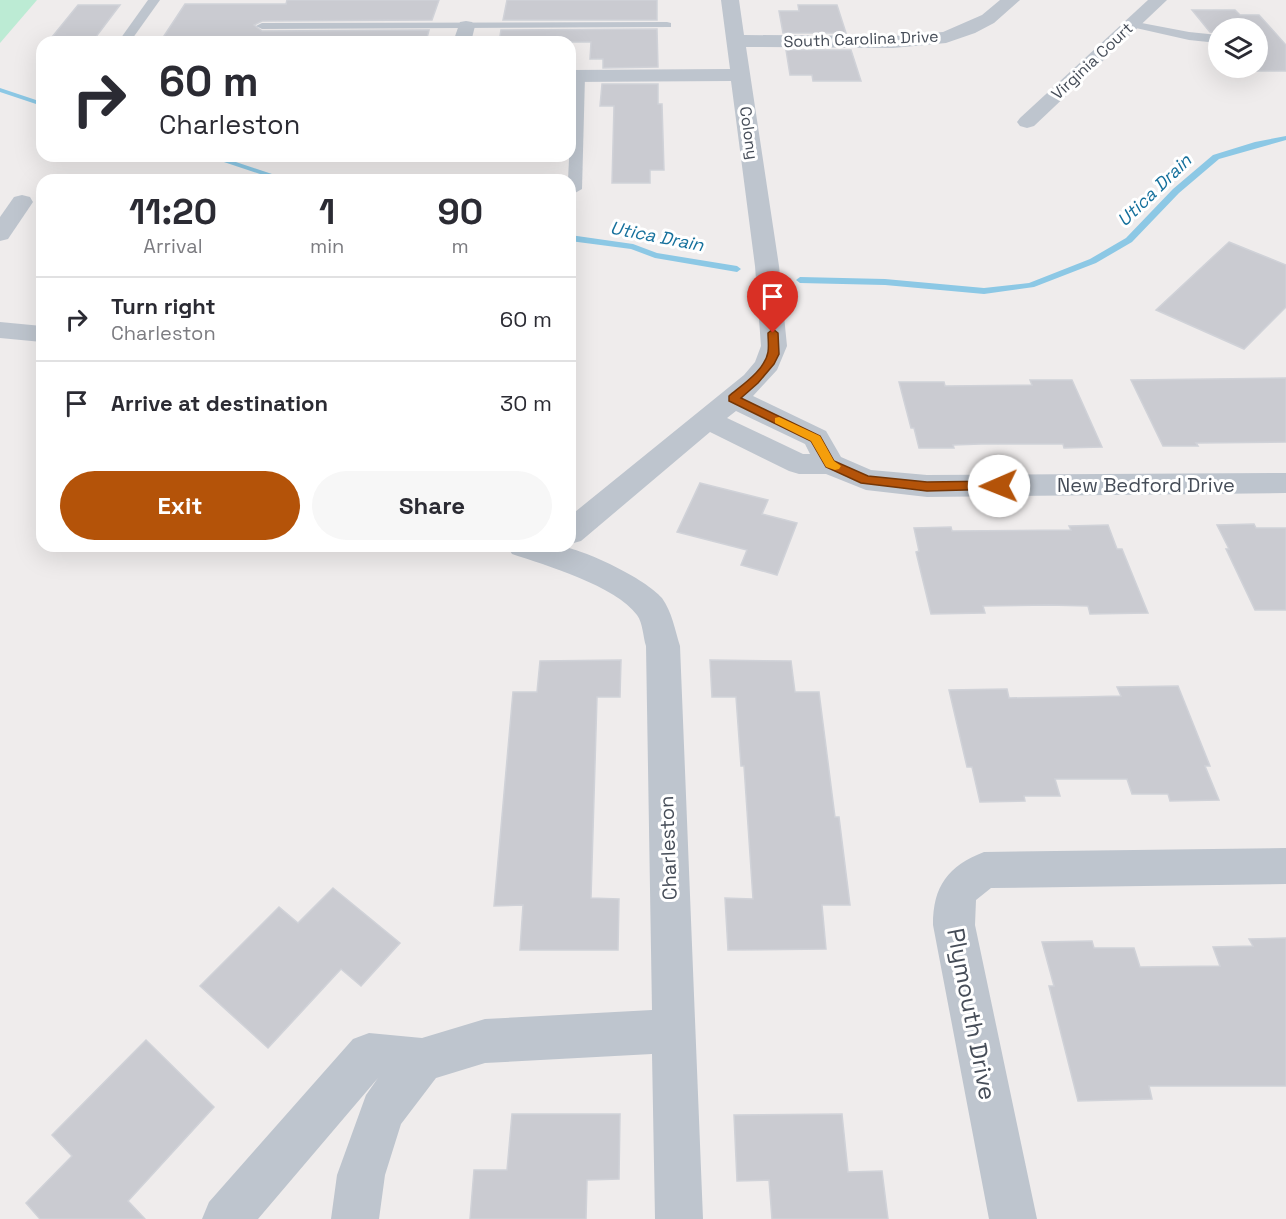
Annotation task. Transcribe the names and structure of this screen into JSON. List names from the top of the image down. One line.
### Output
{"streets":{"street":["South Carolina Drive","Virginia Court","Colony","New Bedford Drive","Charleston","Plymouth Drive"]},"crossings":[["South Carolina Drive","Colony"],["Colony","Charleston"],["New Bedford Drive","Charleston"]],"water":["Utica Drain"],"page":{"turn":["60 m","Charleston"],"eta":["11:20","Arrival","1","min","90","m"],"list":[{"name":"Turn right","note":"Charleston","value":"60 m"},{"name":"Arrive at destination","value":"30 m"}],"buttons":["Exit","Share"]}}
